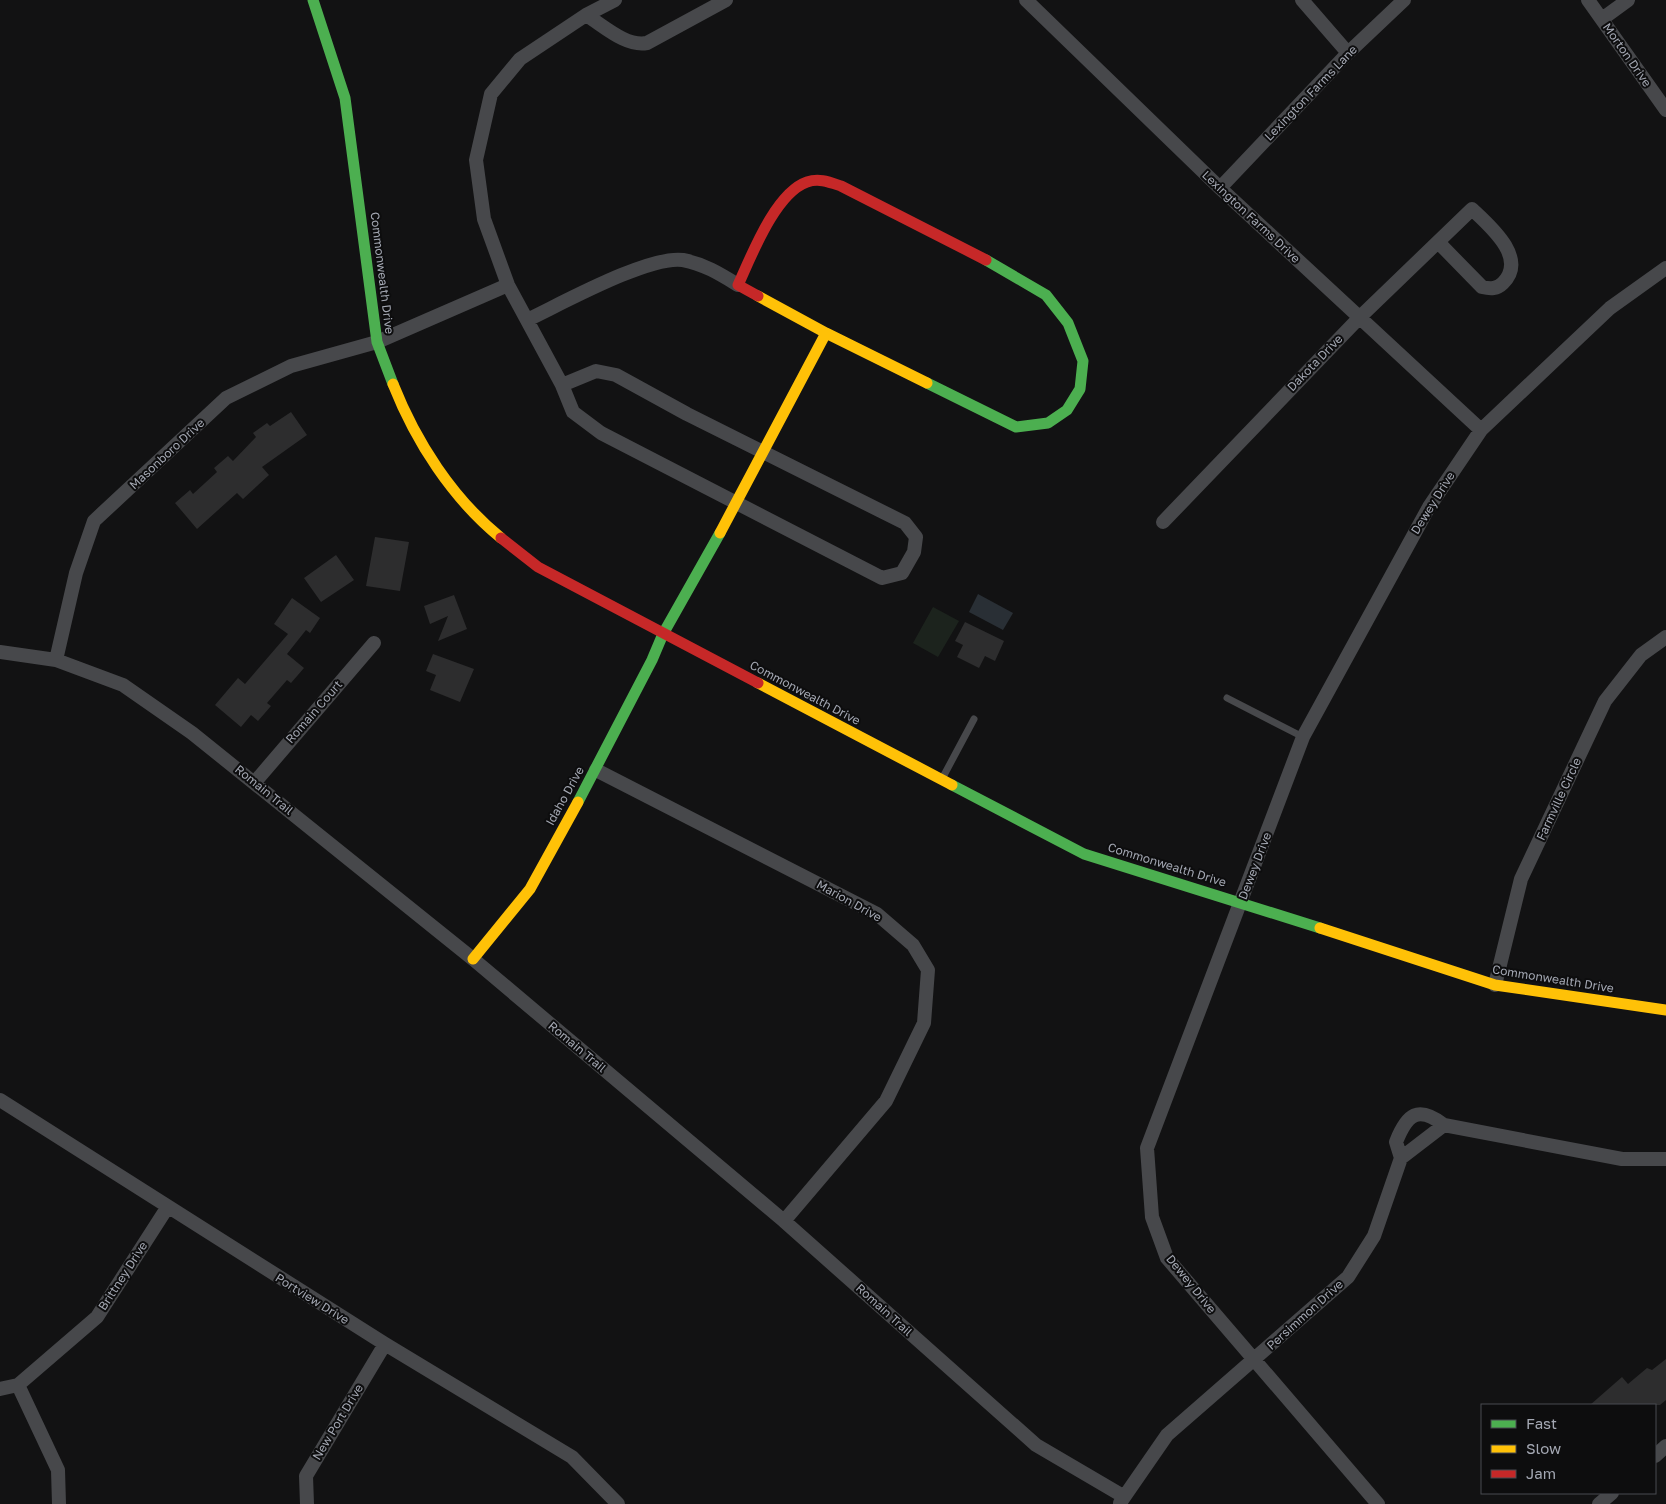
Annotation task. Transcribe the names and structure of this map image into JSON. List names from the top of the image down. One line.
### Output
{"streets":{"street":["Morton Drive","Lexington Farms Lane","Lexington Farms Drive","Commonwealth Drive","Dakota Drive","Masonboro Drive","Dewey Drive","Romain Court","Romain Trail","Idaho Drive","Farmville Circle","Marion Drive","Brittney Drive","Portview Drive","Persimmon Drive","New Port Drive"]},"crossings":[["Lexington Farms Lane","Lexington Farms Drive"],["Lexington Farms Drive","Dakota Drive"],["Lexington Farms Drive","Dewey Drive"],["Commonwealth Drive","Masonboro Drive"],["Commonwealth Drive","Dewey Drive"],["Commonwealth Drive","Idaho Drive"],["Commonwealth Drive","Farmville Circle"],["Masonboro Drive","Romain Trail"],["Dewey Drive","Persimmon Drive"],["Romain Court","Romain Trail"],["Romain Trail","Idaho Drive"],["Romain Trail","Marion Drive"],["Romain Trail","Persimmon Drive"],["Idaho Drive","Marion Drive"],["Brittney Drive","Portview Drive"],["Portview Drive","New Port Drive"]],"legend":["Fast","Slow","Jam"]}
